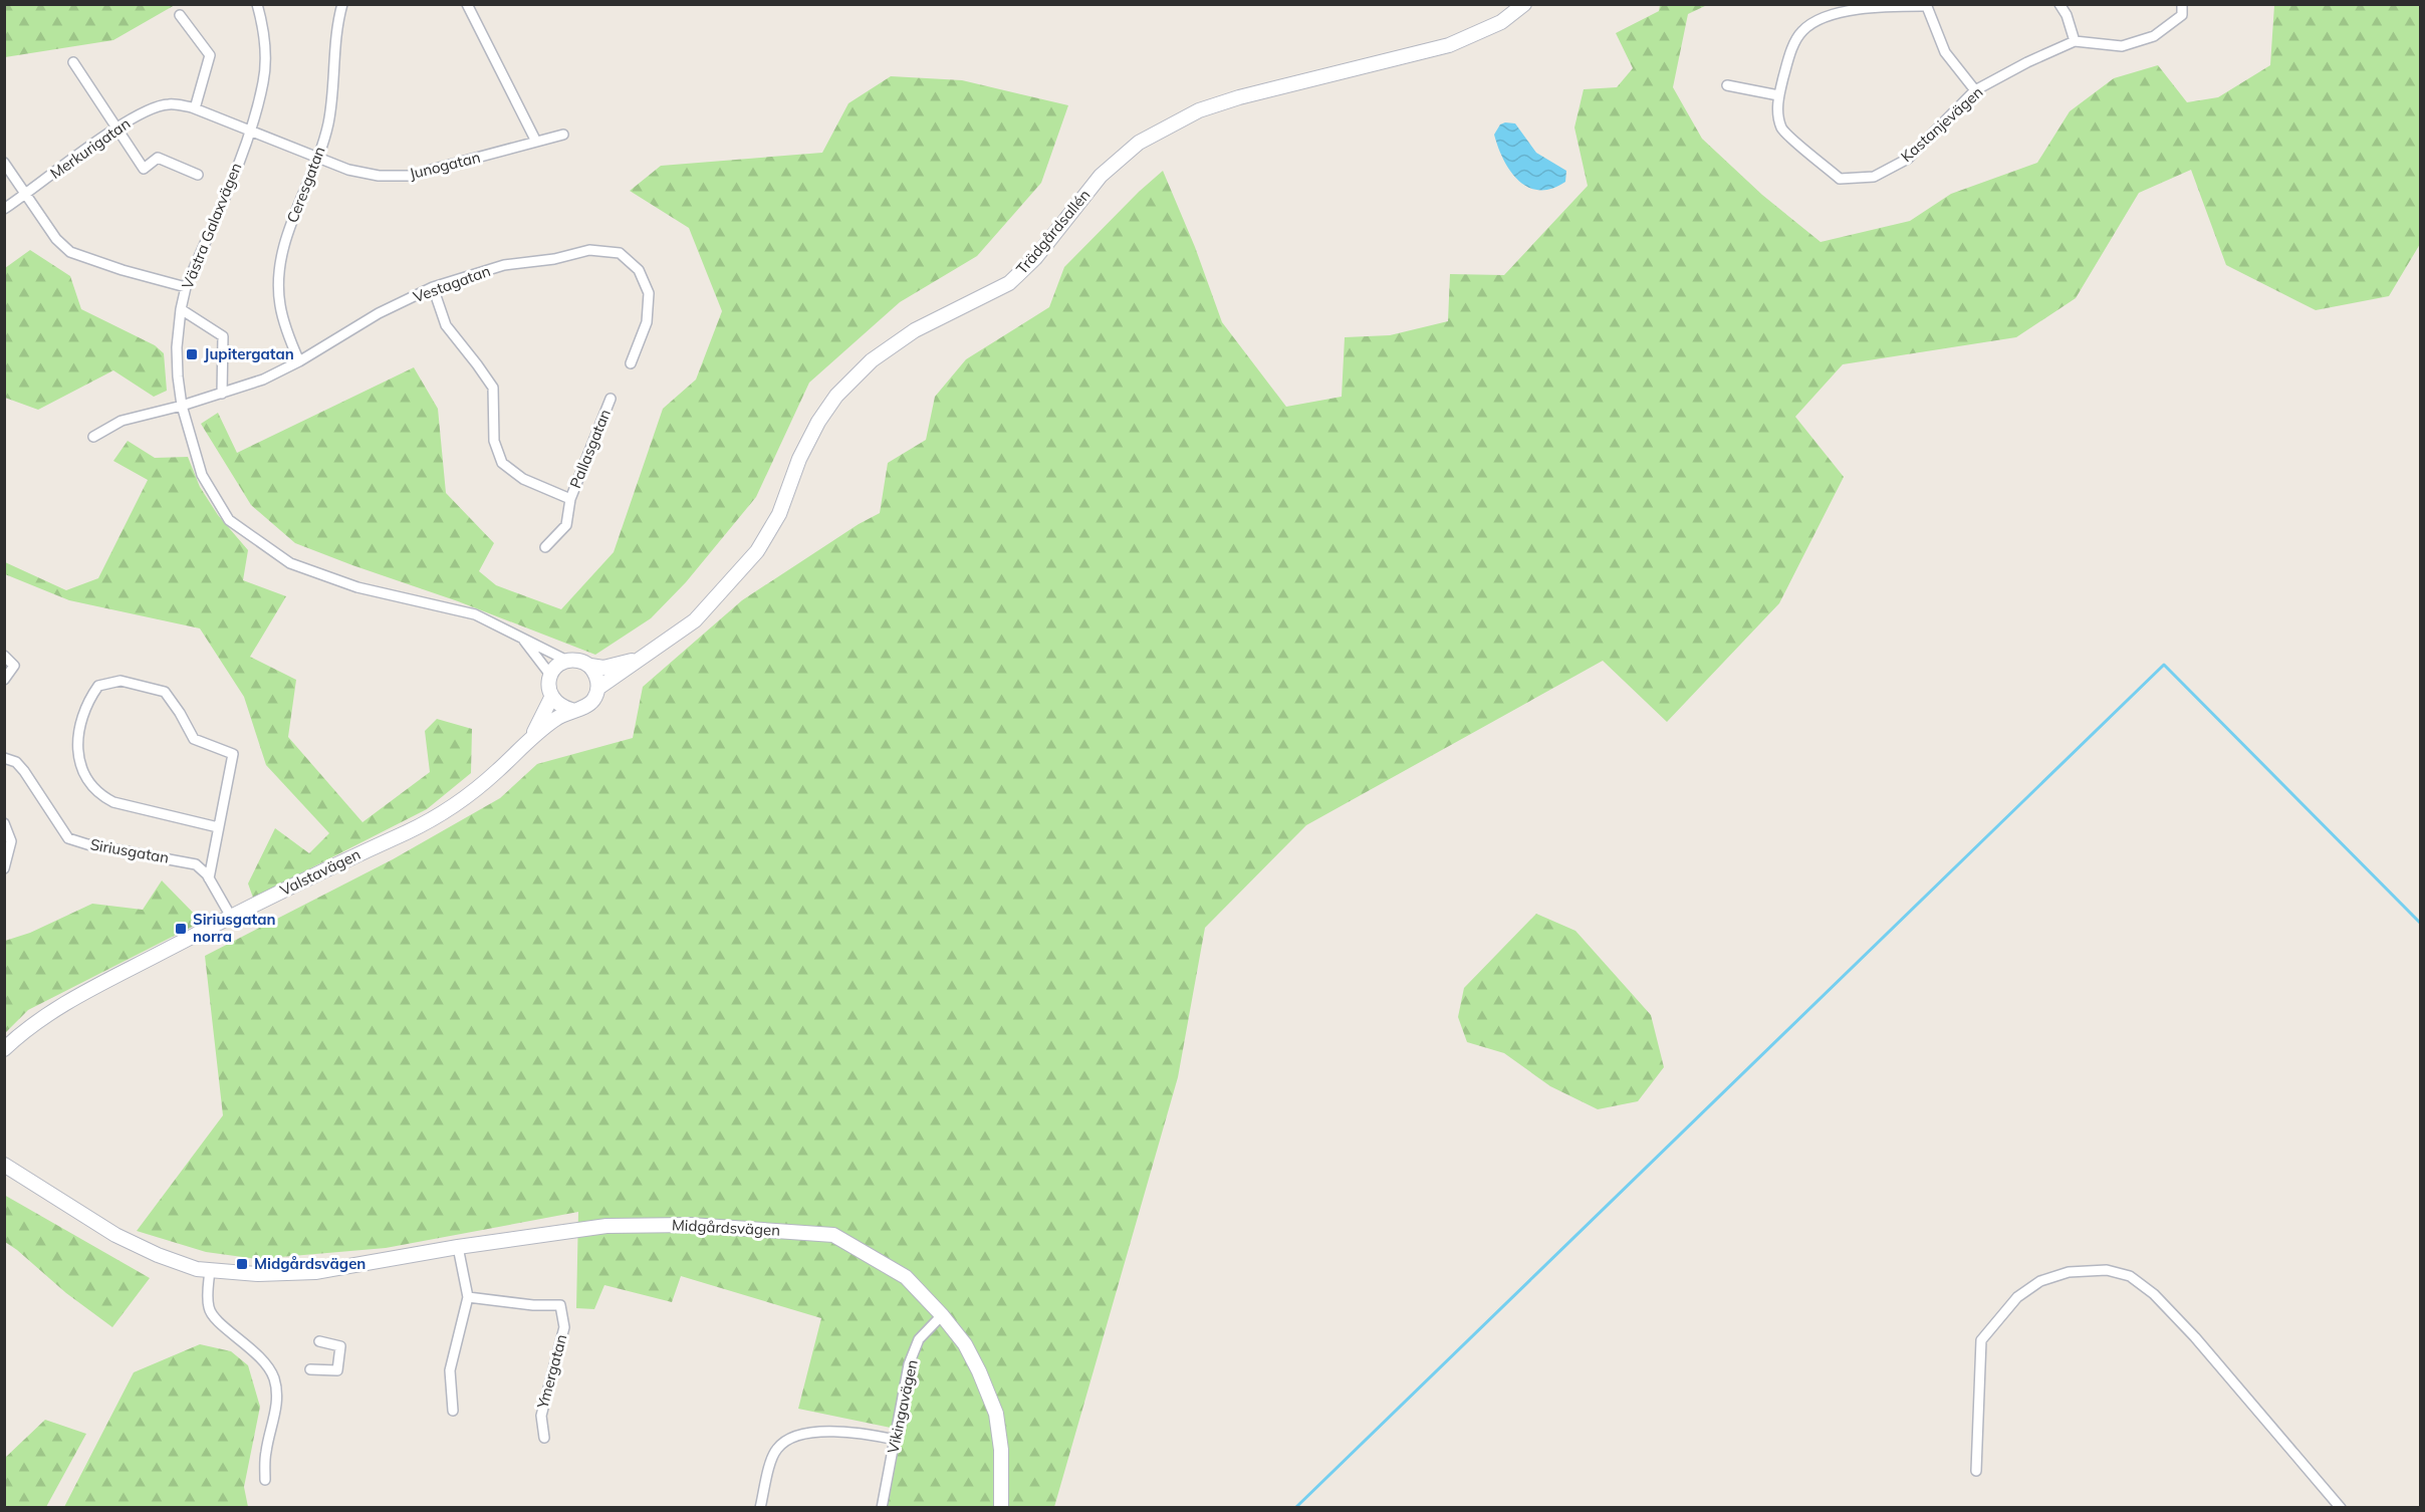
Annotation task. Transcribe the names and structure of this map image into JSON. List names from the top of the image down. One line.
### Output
{"streets":{"street":["Kastanjevägen","Merkurigatan","Junogatan","Ceresgatan","Västra Galaxvägen","Trädgårdsallén","Vestagatan","Pallasgatan","Siriusgatan","Valstavägen","Midgårdsvägen","Ymergatan","Vikingavägen"]},"crossings":[["Merkurigatan","Junogatan"],["Merkurigatan","Västra Galaxvägen"],["Junogatan","Ceresgatan"],["Junogatan","Västra Galaxvägen"],["Ceresgatan","Vestagatan"],["Västra Galaxvägen","Trädgårdsallén"],["Västra Galaxvägen","Vestagatan"],["Västra Galaxvägen","Valstavägen"],["Trädgårdsallén","Valstavägen"],["Vestagatan","Pallasgatan"],["Siriusgatan","Valstavägen"],["Midgårdsvägen","Vikingavägen"]],"places":{"transit":["Jupitergatan","Siriusgatan norra","Midgårdsvägen"]}}
